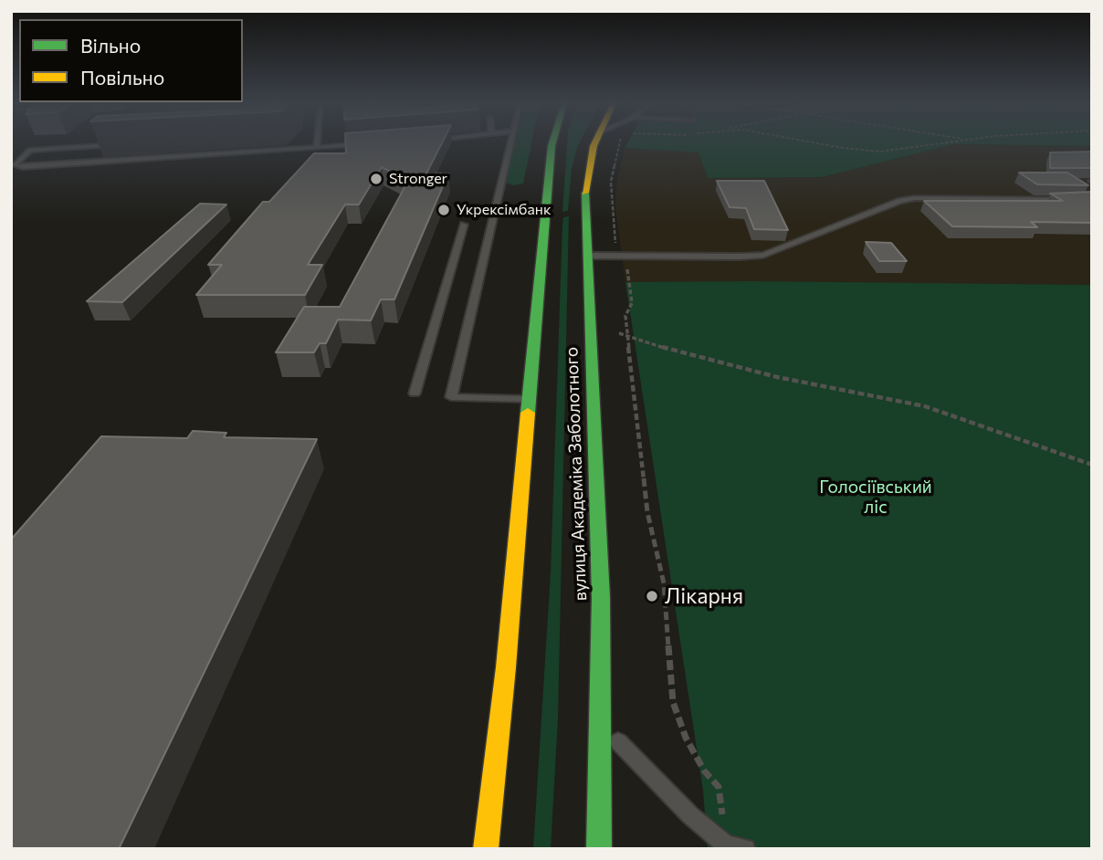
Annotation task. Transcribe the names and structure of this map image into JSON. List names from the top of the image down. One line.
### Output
{"streets":{"highway":["вулиця Академіка Заболотного"]},"parks":["Голосіївський ліс"],"places":["Stronger","Укрексімбанк","Лікарня"],"legend":["Вільно","Повільно"]}
